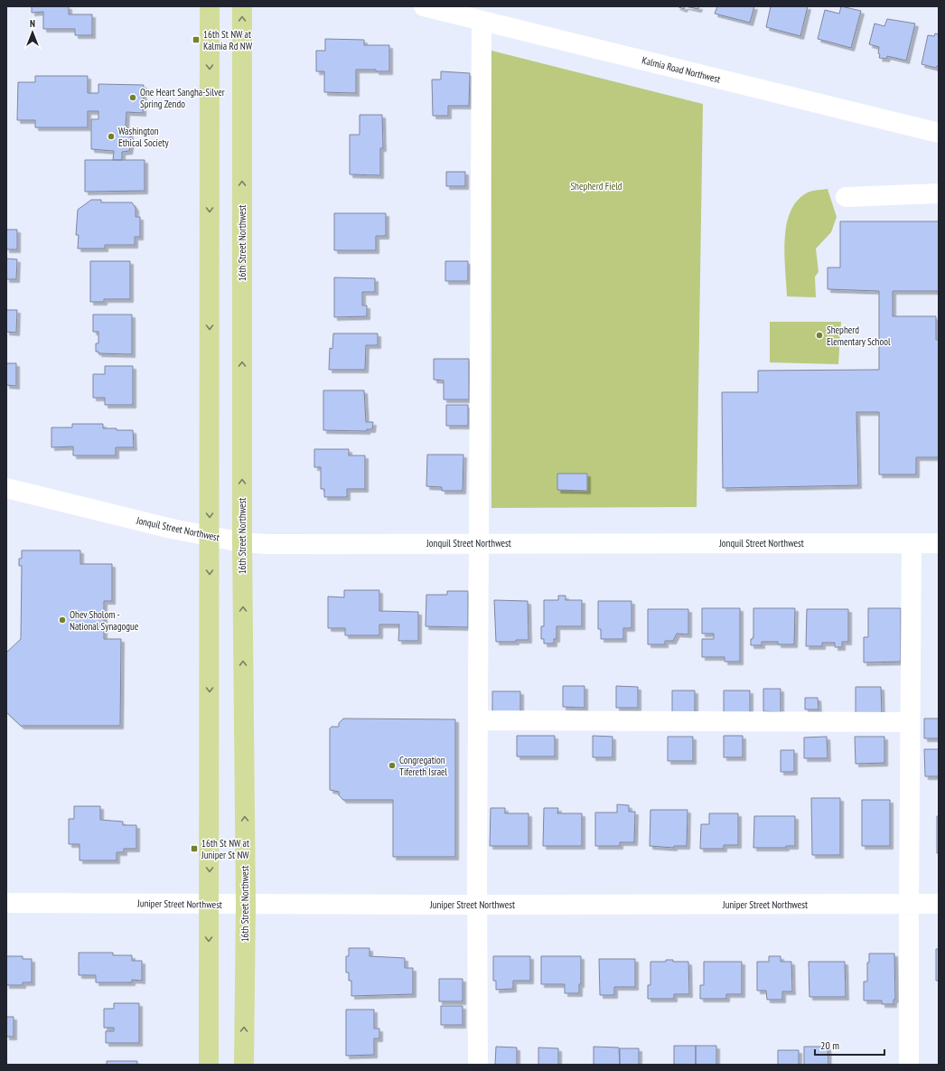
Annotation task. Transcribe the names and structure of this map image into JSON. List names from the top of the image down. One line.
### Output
{"streets":{"main road":["16th Street Northwest"],"street":["Kalmia Road Northwest","Jonquil Street Northwest","Juniper Street Northwest"]},"crossings":[["16th Street Northwest","Jonquil Street Northwest"],["16th Street Northwest","Juniper Street Northwest"]],"parks":["Shepherd Field"],"places":{"transit":["16th St NW at Kalmia Rd NW","16th St NW at Juniper St NW"],"other":["One Heart Sangha-Silver Spring Zendo","Washington Ethical Society","Shepherd Elementary School","Ohev Sholom - National Synagogue","Congregation Tifereth Israel"]},"scale_bar":"20 m","north":"top"}
